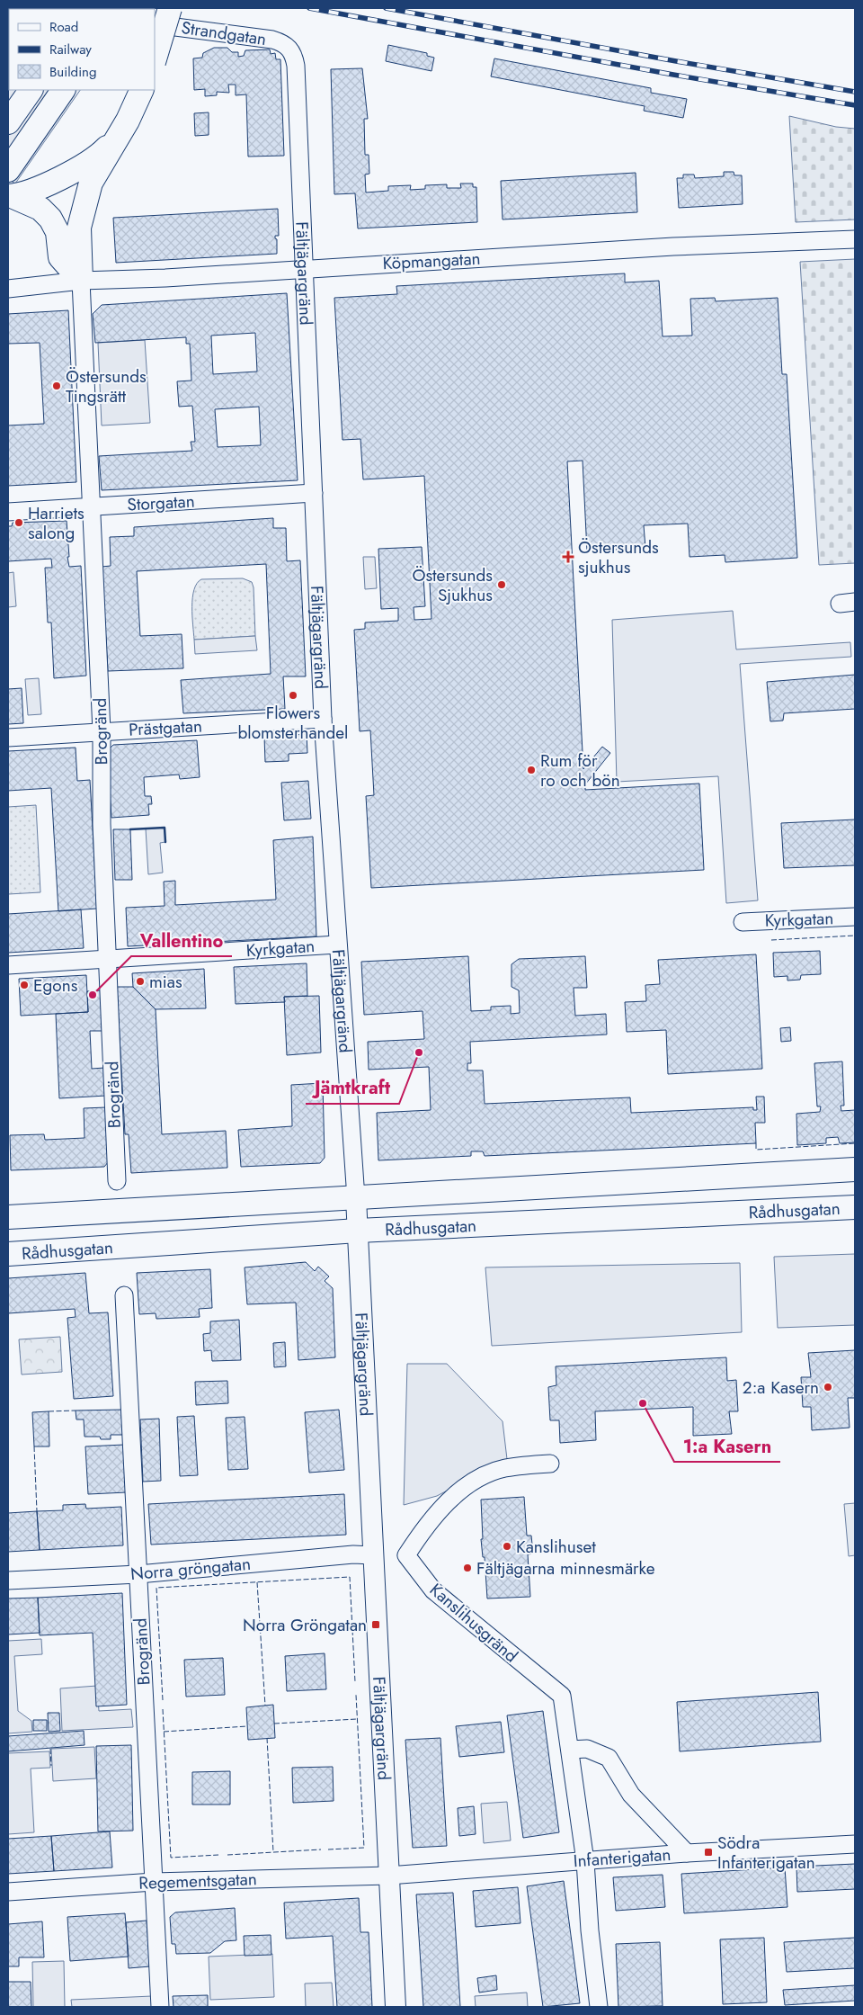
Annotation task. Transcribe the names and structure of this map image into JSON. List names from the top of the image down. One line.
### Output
{"streets":{"main road":["Rådhusgatan"],"street":["Strandgatan","Köpmangatan","Fältjägargränd","Storgatan","Prästgatan","Brogränd","Kyrkgatan","Norra gröngatan","Kanslihusgränd","Infanterigatan","Regementsgatan"]},"crossings":[["Strandgatan","Fältjägargränd"],["Köpmangatan","Fältjägargränd"],["Köpmangatan","Brogränd"],["Fältjägargränd","Storgatan"],["Fältjägargränd","Prästgatan"],["Fältjägargränd","Kyrkgatan"],["Fältjägargränd","Rådhusgatan"],["Fältjägargränd","Norra gröngatan"],["Fältjägargränd","Infanterigatan"],["Fältjägargränd","Regementsgatan"],["Storgatan","Brogränd"],["Prästgatan","Brogränd"],["Brogränd","Kyrkgatan"],["Brogränd","Norra gröngatan"],["Brogränd","Regementsgatan"],["Kanslihusgränd","Infanterigatan"],["Infanterigatan","Regementsgatan"]],"places":{"other":["Östersunds Tingsrätt","Harriets salong","Östersunds Sjukhus","Flowers blomsterhandel","Rum för ro och bön","mias","Egons","Vallentino","Jämtkraft","2:a Kasern","1:a Kasern","Kanslihuset","Fältjägarna minnesmärke"],"health":["Östersunds sjukhus"],"transit":["Norra Gröngatan","Södra Infanterigatan"]},"legend":["Road","Railway","Building"]}
